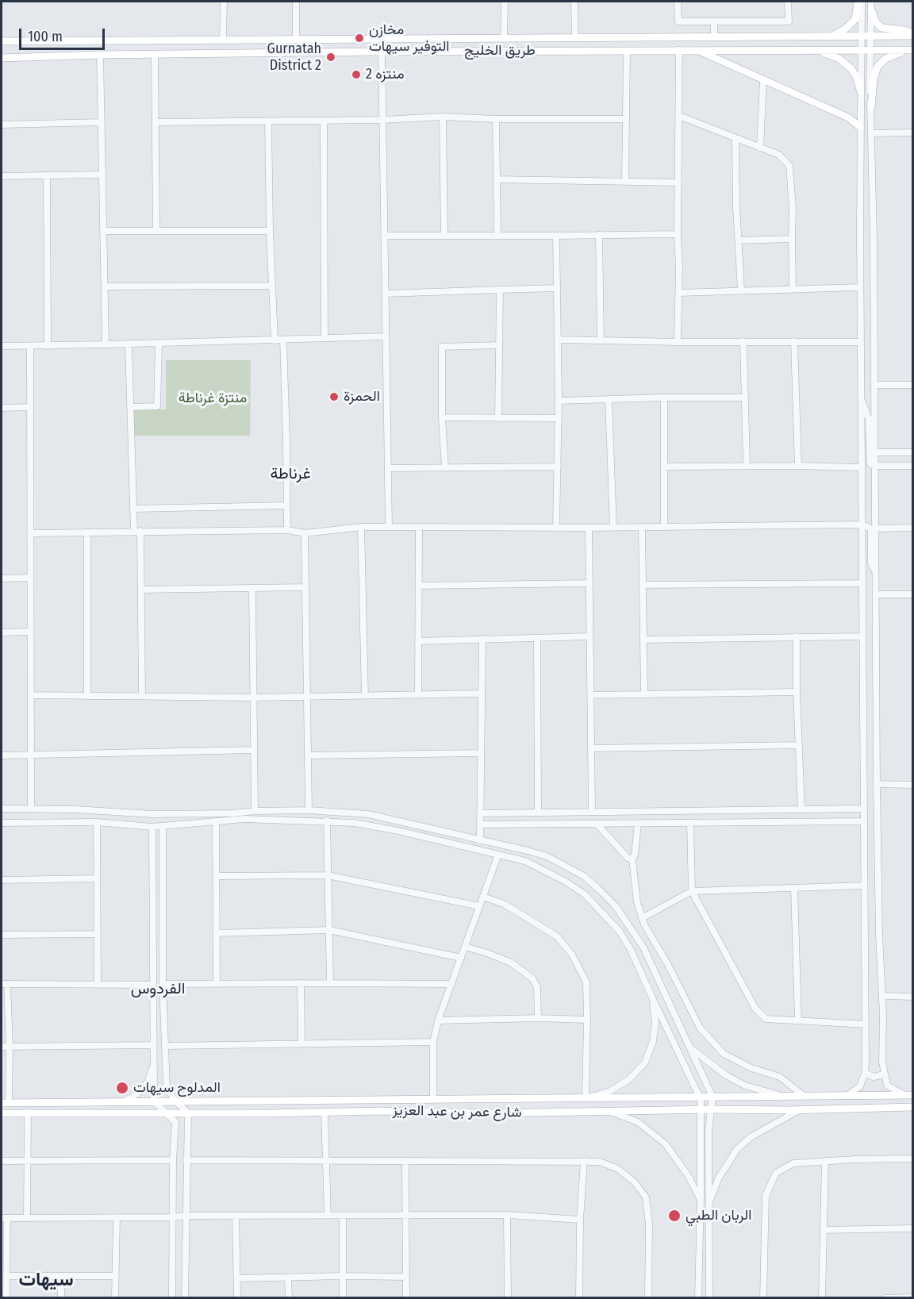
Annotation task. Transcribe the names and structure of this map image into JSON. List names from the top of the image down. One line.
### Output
{"streets":{"main road":["طريق الخليج","شارع عمر بن عبد العزيز"]},"districts":["غرناطة","الفردوس","سيهات"],"parks":["منتزة غرناطة"],"places":["مخازن التوفير سيهات","Gurnatah District 2","منتزه 2","الحمزة","المدلوح سيهات","الربان الطبي"],"scale_bar":"100 m"}
